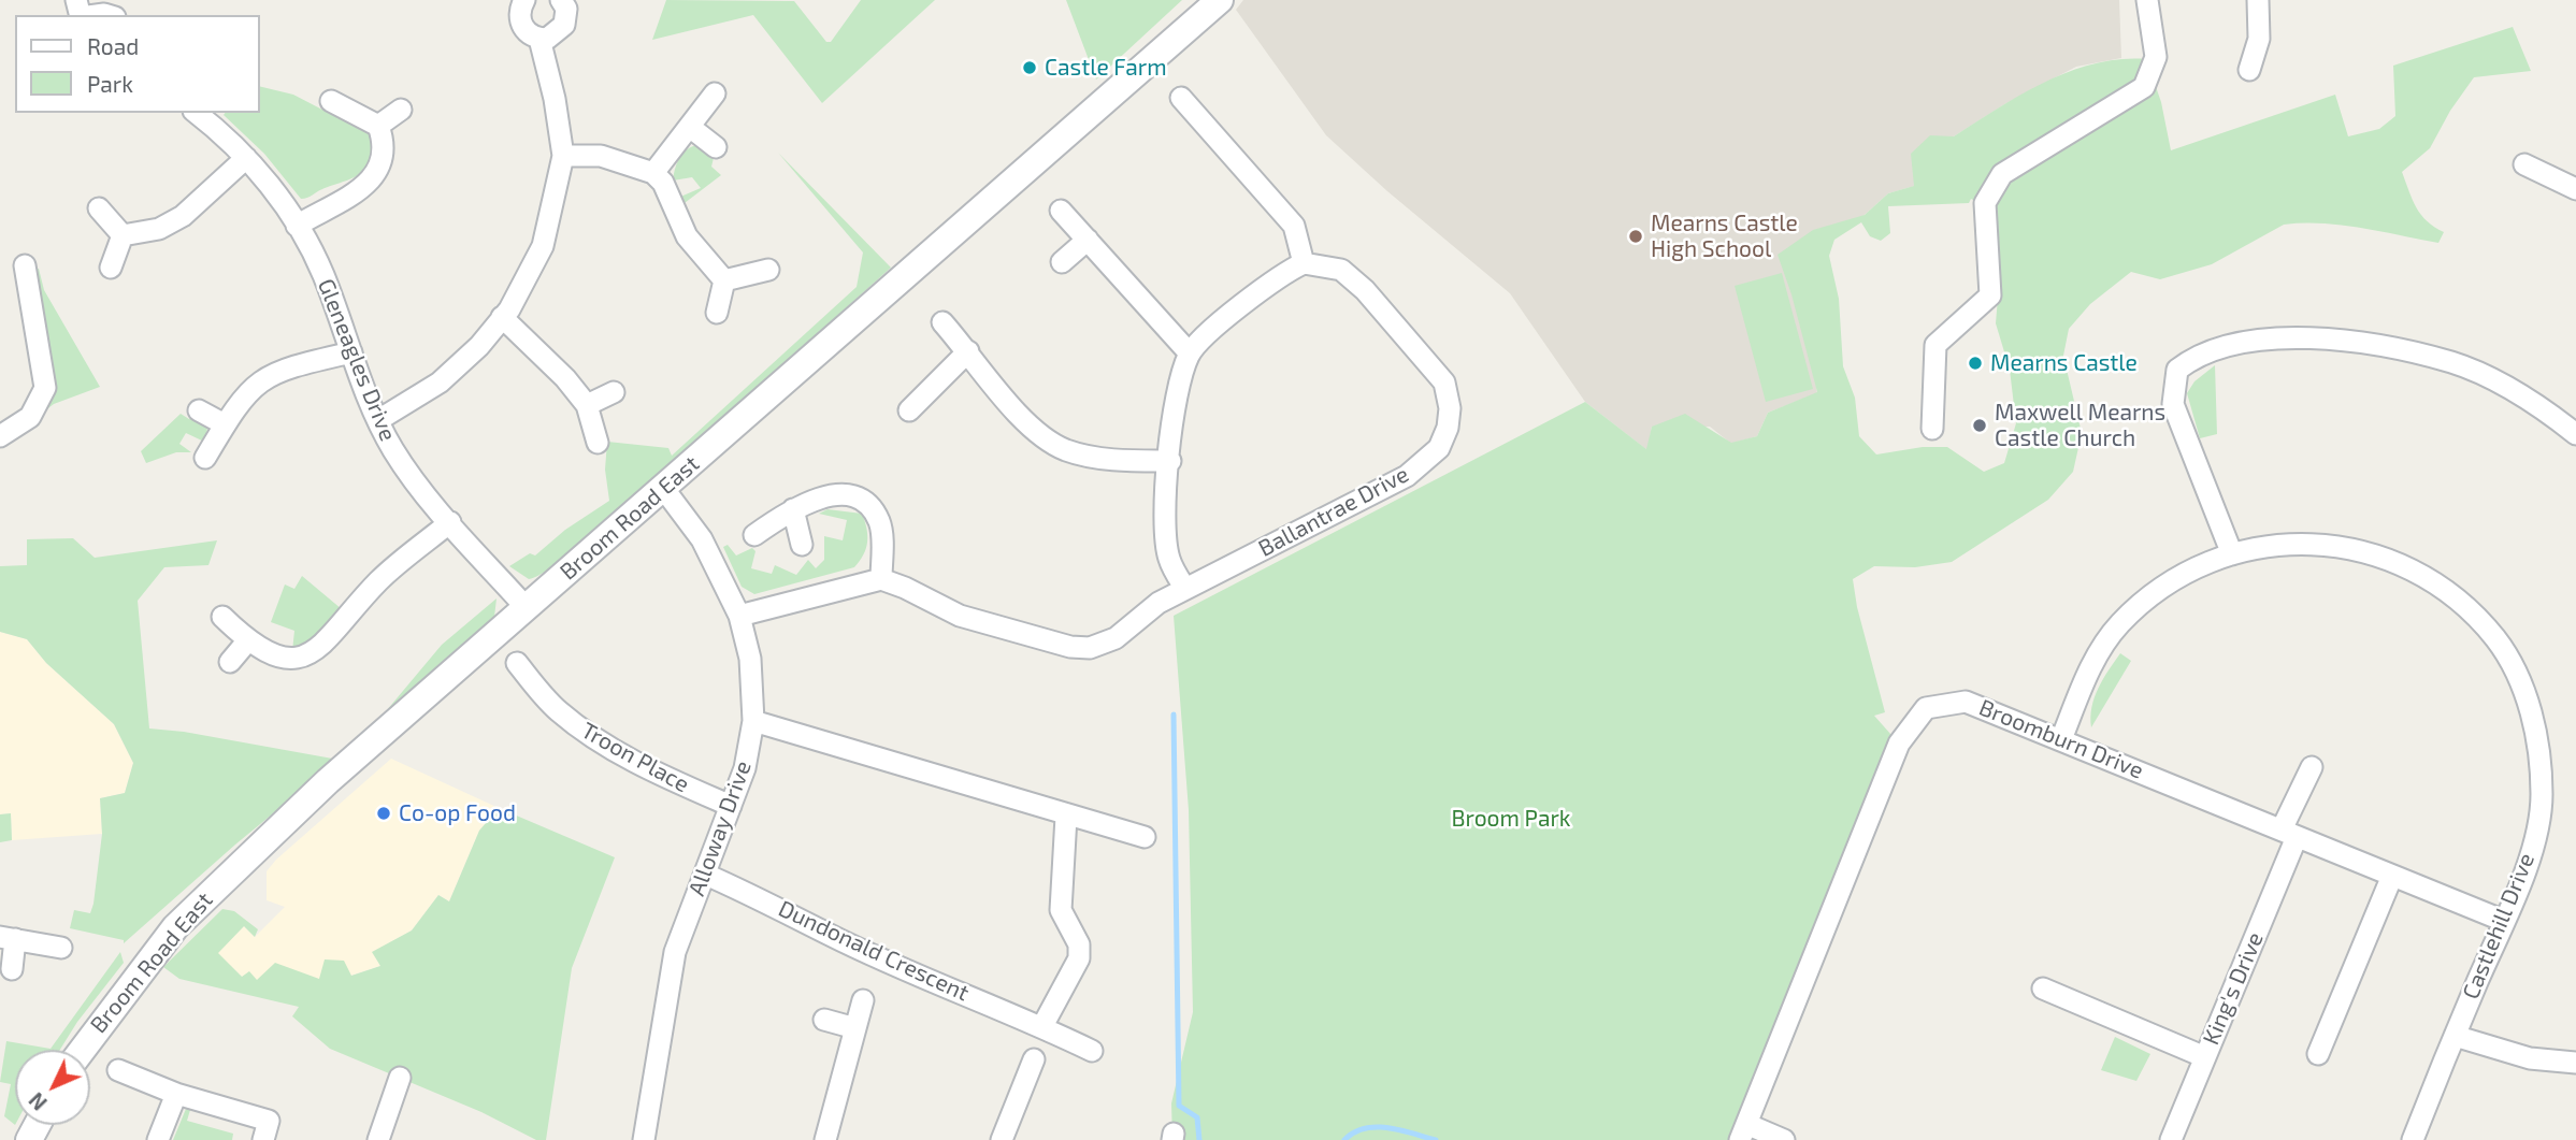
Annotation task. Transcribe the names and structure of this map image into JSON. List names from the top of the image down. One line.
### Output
{"streets":{"street":["Gleneagles Drive","Ballantrae Drive","Broom Road East","Broomburn Drive","Troon Place","Alloway Drive","Castlehill Drive","Dundonald Crescent","King's Drive"]},"crossings":[["Gleneagles Drive","Broom Road East"],["Broom Road East","Alloway Drive"],["Broomburn Drive","Castlehill Drive"],["Broomburn Drive","King's Drive"],["Troon Place","Alloway Drive"],["Alloway Drive","Dundonald Crescent"]],"parks":["Broom Park"],"places":["Castle Farm","Mearns Castle High School","Mearns Castle","Maxwell Mearns Castle Church","Co-op Food"],"legend":["Road","Park"],"north":"bottom left"}
